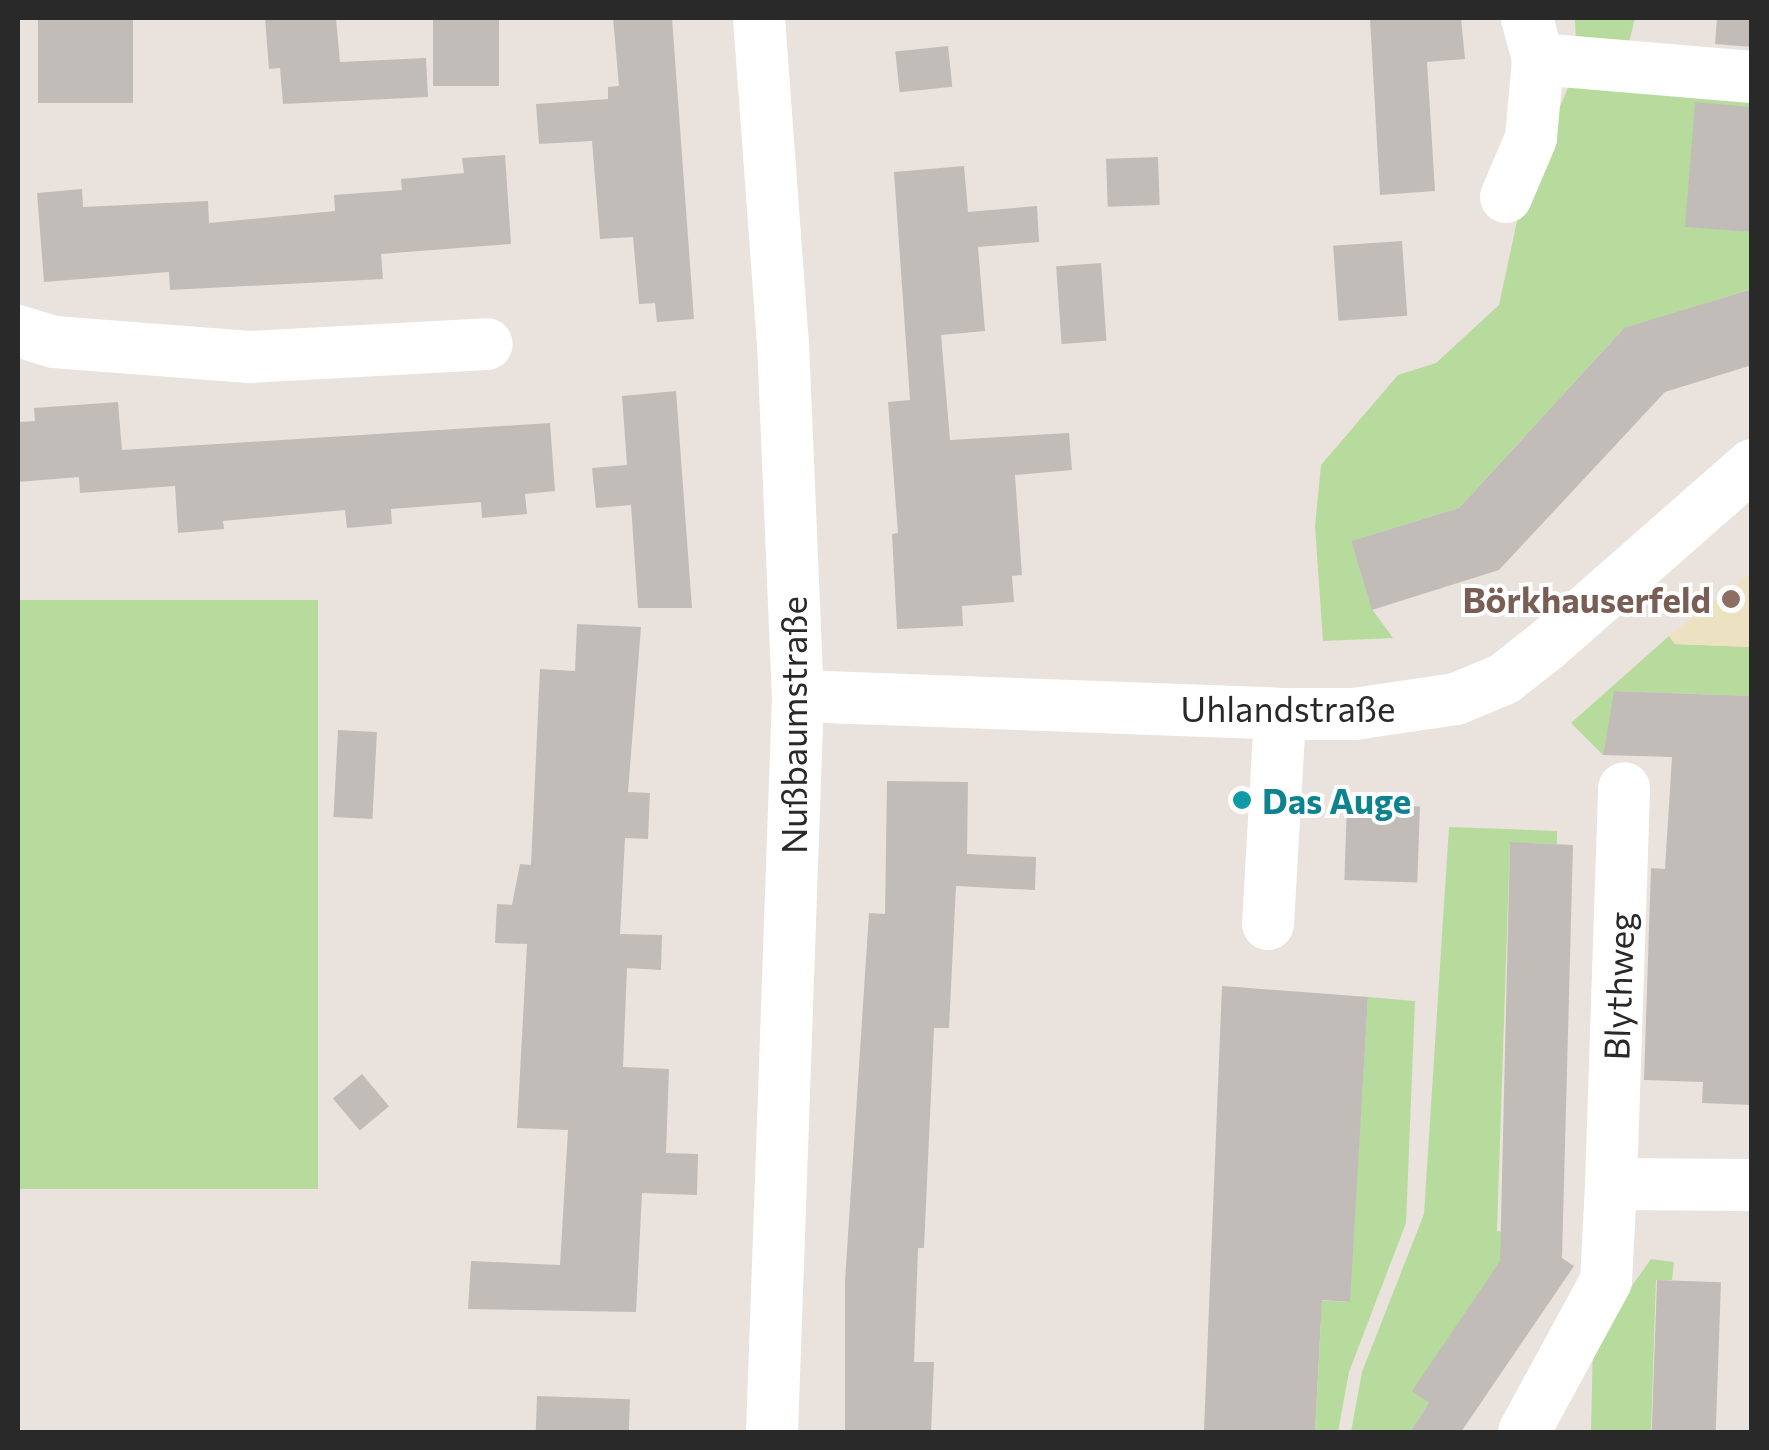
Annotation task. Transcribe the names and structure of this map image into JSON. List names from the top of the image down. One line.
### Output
{"streets":{"street":["Uhlandstraße","Nußbaumstraße","Blythweg"]},"crossings":[["Uhlandstraße","Nußbaumstraße"]],"places":["Börkhauserfeld","Das Auge"]}
